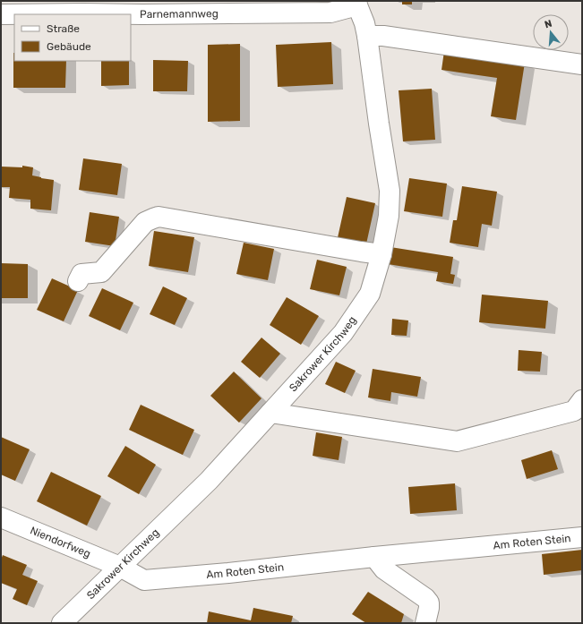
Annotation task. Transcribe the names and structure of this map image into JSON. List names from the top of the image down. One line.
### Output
{"streets":{"street":["Parnemannweg","Sakrower Kirchweg","Niendorfweg","Am Roten Stein"]},"crossings":[["Parnemannweg","Sakrower Kirchweg"],["Sakrower Kirchweg","Niendorfweg"],["Sakrower Kirchweg","Am Roten Stein"],["Niendorfweg","Am Roten Stein"]],"legend":["Straße","Gebäude"],"north":"top"}
